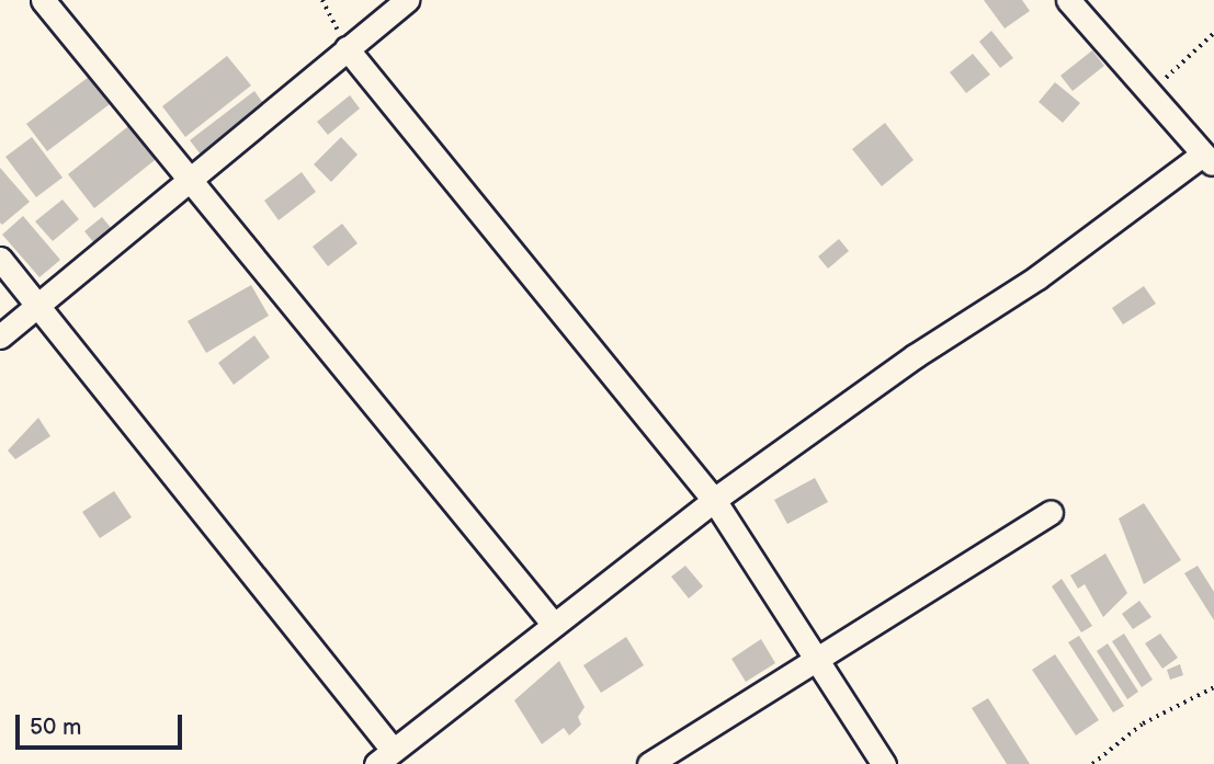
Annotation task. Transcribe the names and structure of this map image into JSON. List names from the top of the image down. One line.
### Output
{"scale_bar":"50 m"}
